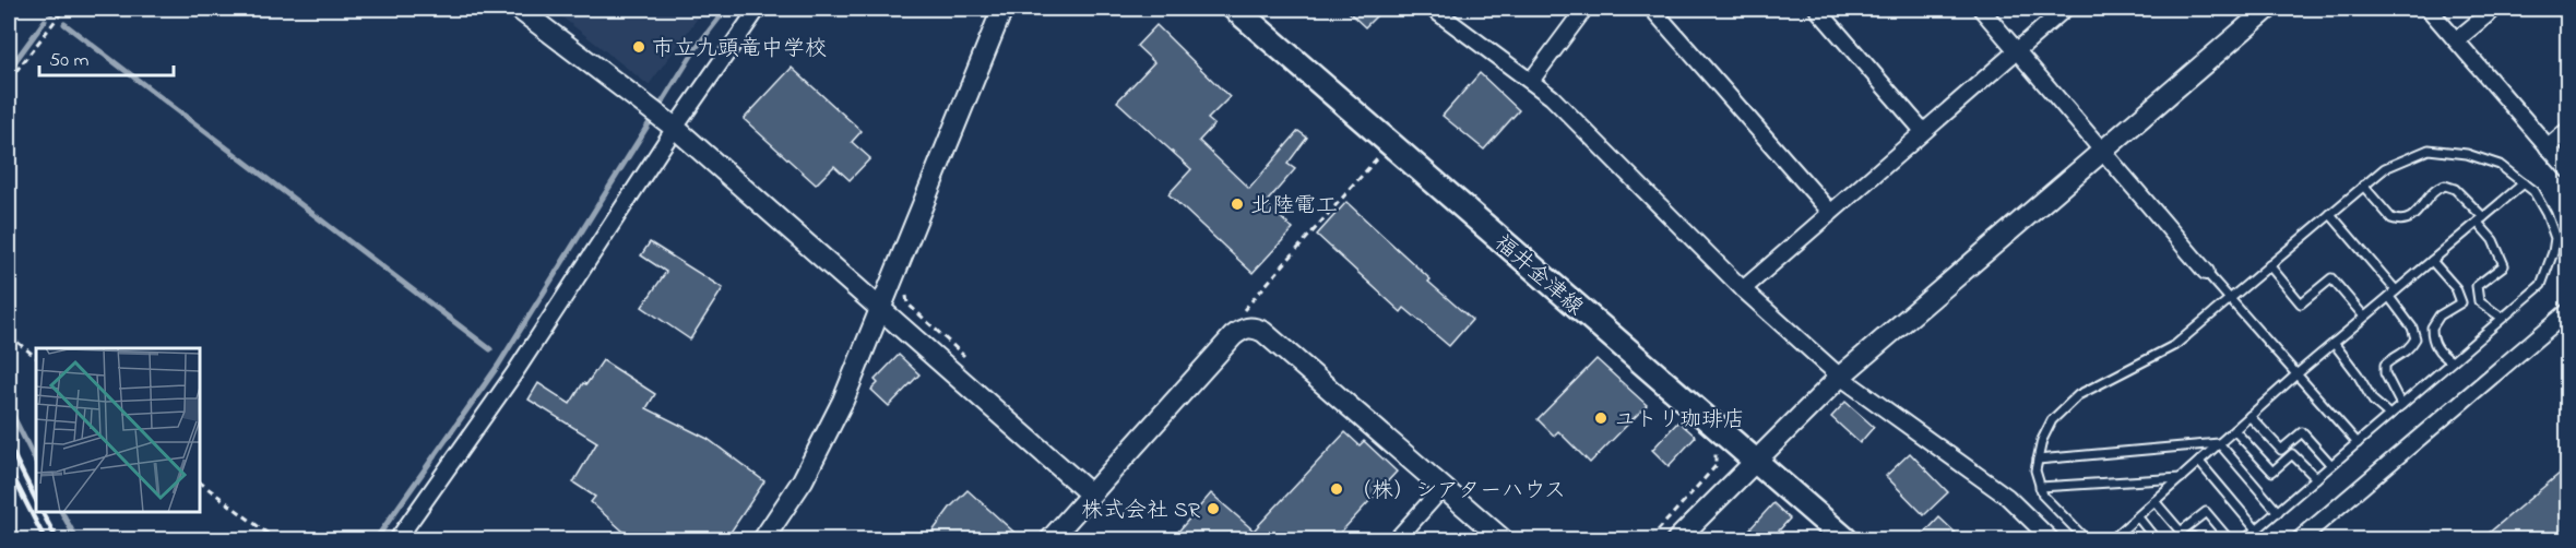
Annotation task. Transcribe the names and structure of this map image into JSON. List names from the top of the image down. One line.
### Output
{"streets":{"main road":["福井金津線"]},"places":["市立九頭竜中学校","北陸電工","ユトリ珈琲店","（株）シアターハウス","株式会社 SR"],"scale_bar":"50 m"}
